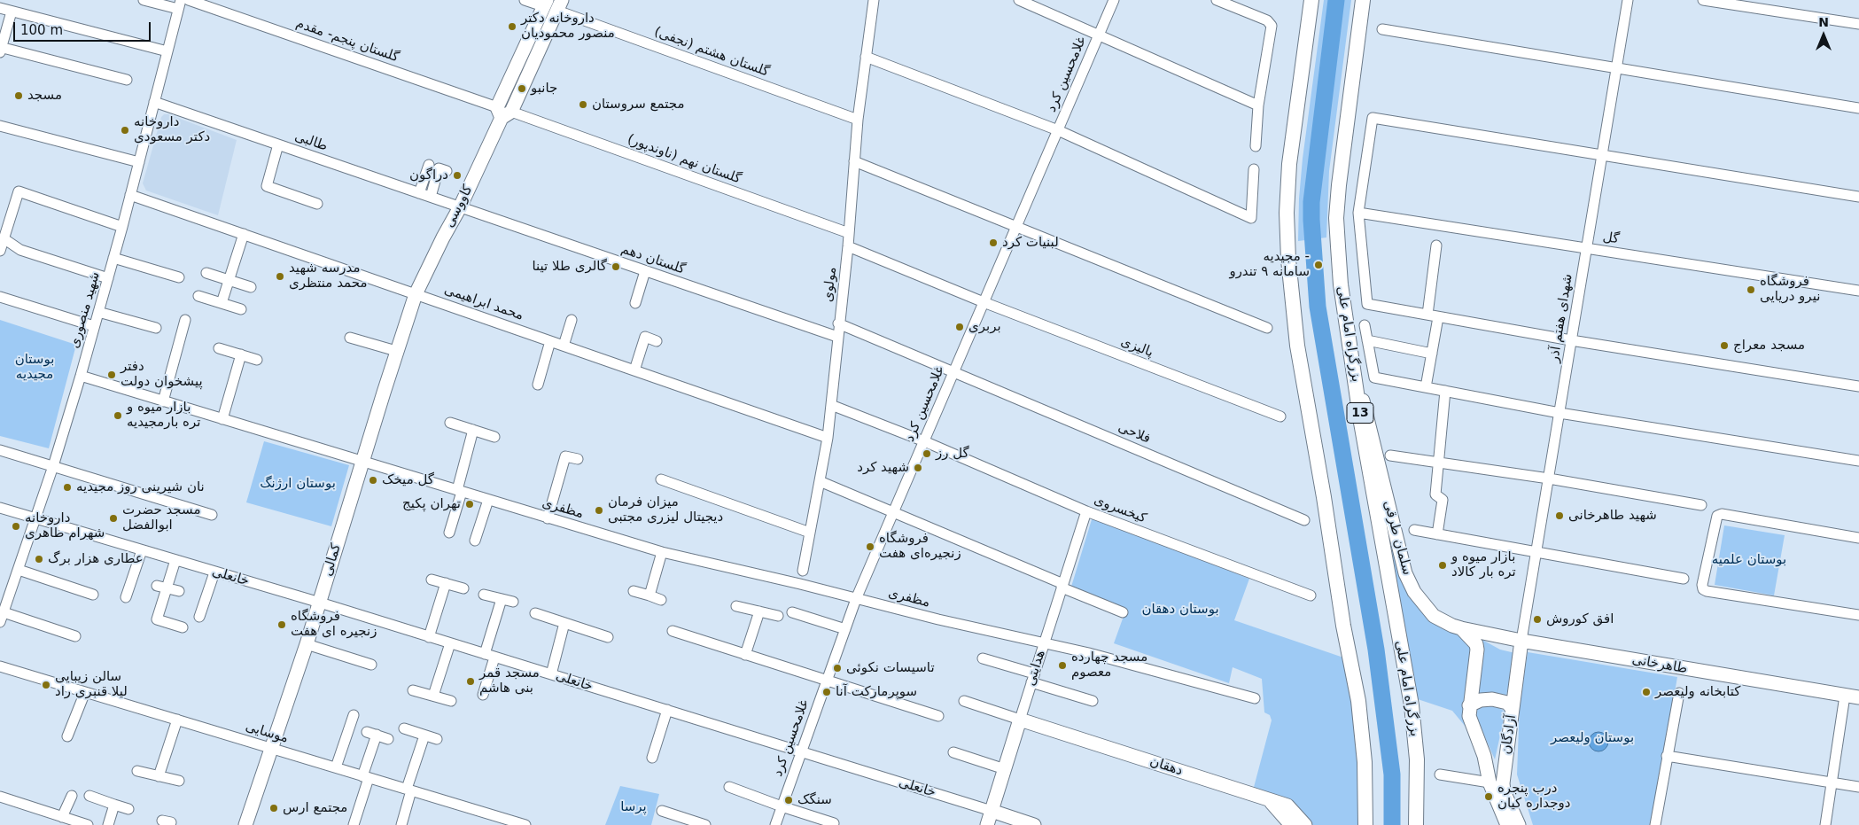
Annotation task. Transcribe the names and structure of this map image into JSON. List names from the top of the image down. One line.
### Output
{"streets":{"highway":["بزرگراه امام علی","13"],"main road":["کاووسی","سلمان طرقی","کمالی","خانعلی","طاهرخانی","هدایتی","آزادگان","دهقان"],"street":["گلستان پنجم- مقدم","گلستان هشتم (نجفی)","غلامحسین کرد","طالبی","گلستان نهم (ناوندپور)","گل","گلستان دهم","مولوی","محمد ابراهیمی","شهید منصوری","شهدای هفتم آذر","پالیزی","فلاحی","مظفری","کیخسروی","موسایی"]},"crossings":[["گلستان پنجم- مقدم","گلستان نهم (ناوندپور)"],["گلستان پنجم- مقدم","کاووسی"],["گلستان هشتم (نجفی)","کاووسی"],["گلستان هشتم (نجفی)","مولوی"],["غلامحسین کرد","پالیزی"],["غلامحسین کرد","فلاحی"],["غلامحسین کرد","مظفری"],["غلامحسین کرد","کیخسروی"],["غلامحسین کرد","خانعلی"],["طالبی","کاووسی"],["طالبی","گلستان دهم"],["طالبی","شهید منصوری"],["گلستان نهم (ناوندپور)","کاووسی"],["گلستان نهم (ناوندپور)","مولوی"],["کاووسی","گلستان دهم"],["کاووسی","محمد ابراهیمی"],["کاووسی","کمالی"],["گل","شهدای هفتم آذر"],["گلستان دهم","مولوی"],["مولوی","محمد ابراهیمی"],["مولوی","پالیزی"],["مولوی","فلاحی"],["مولوی","کیخسروی"],["محمد ابراهیمی","شهید منصوری"],["محمد ابراهیمی","کمالی"],["شهید منصوری","مظفری"],["شهید منصوری","خانعلی"],["شهدای هفتم آذر","طاهرخانی"],["شهدای هفتم آذر","آزادگان"],["بزرگراه امام علی","سلمان طرقی"],["مظفری","کمالی"],["مظفری","هدایتی"],["کیخسروی","هدایتی"],["سلمان طرقی","طاهرخانی"],["کمالی","خانعلی"],["کمالی","موسایی"],["خانعلی","هدایتی"],["طاهرخانی","آزادگان"],["هدایتی","دهقان"]],"parks":["بوستان مجیدیه","بوستان ارژنگ","بوستان علمیه","بوستان دهقان","بوستان ولیعصر","پرسا"],"places":["داروخانه دکتر منصور محمودیان","جانبو","مسجد","مجتمع سروستان","داروخانه دکتر مسعودی","دراگون","لبنیات کرد","مجیدیه - سامانه ۹ تندرو","گالری طلا تینا","مدرسه شهید محمد منتظری","فروشگاه نیرو دریایی","بربری","مسجد معراج","دفتر پیشخوان دولت","بازار میوه و تره بارمجیدیه","گل رز","شهید کرد","گل میخک","نان شیرینی روز مجیدیه","تهران پکیج","میزان فرمان دیجیتال لیزری مجتبی","شهید طاهرخانی","مسجد حضرت ابوالفضل","داروخانه شهرام طاهری","فروشگاه زنجیره‌ای هفت","عطاری هزار برگ","بازار میوه و تره بار کالاد","افق کوروش","فروشگاه زنجیره ای هفت","مسجد چهارده معصوم","تاسیسات نکوئی","مسجد قمر بنی هاشم","سالن زیبایی لیلا قنبری راد","سوپرمارکت آنا","کتابخانه ولیعصر","درب پنجره دوجداره کیان","سنگک","مجتمع ارس"],"scale_bar":"100 m","north":"top"}
